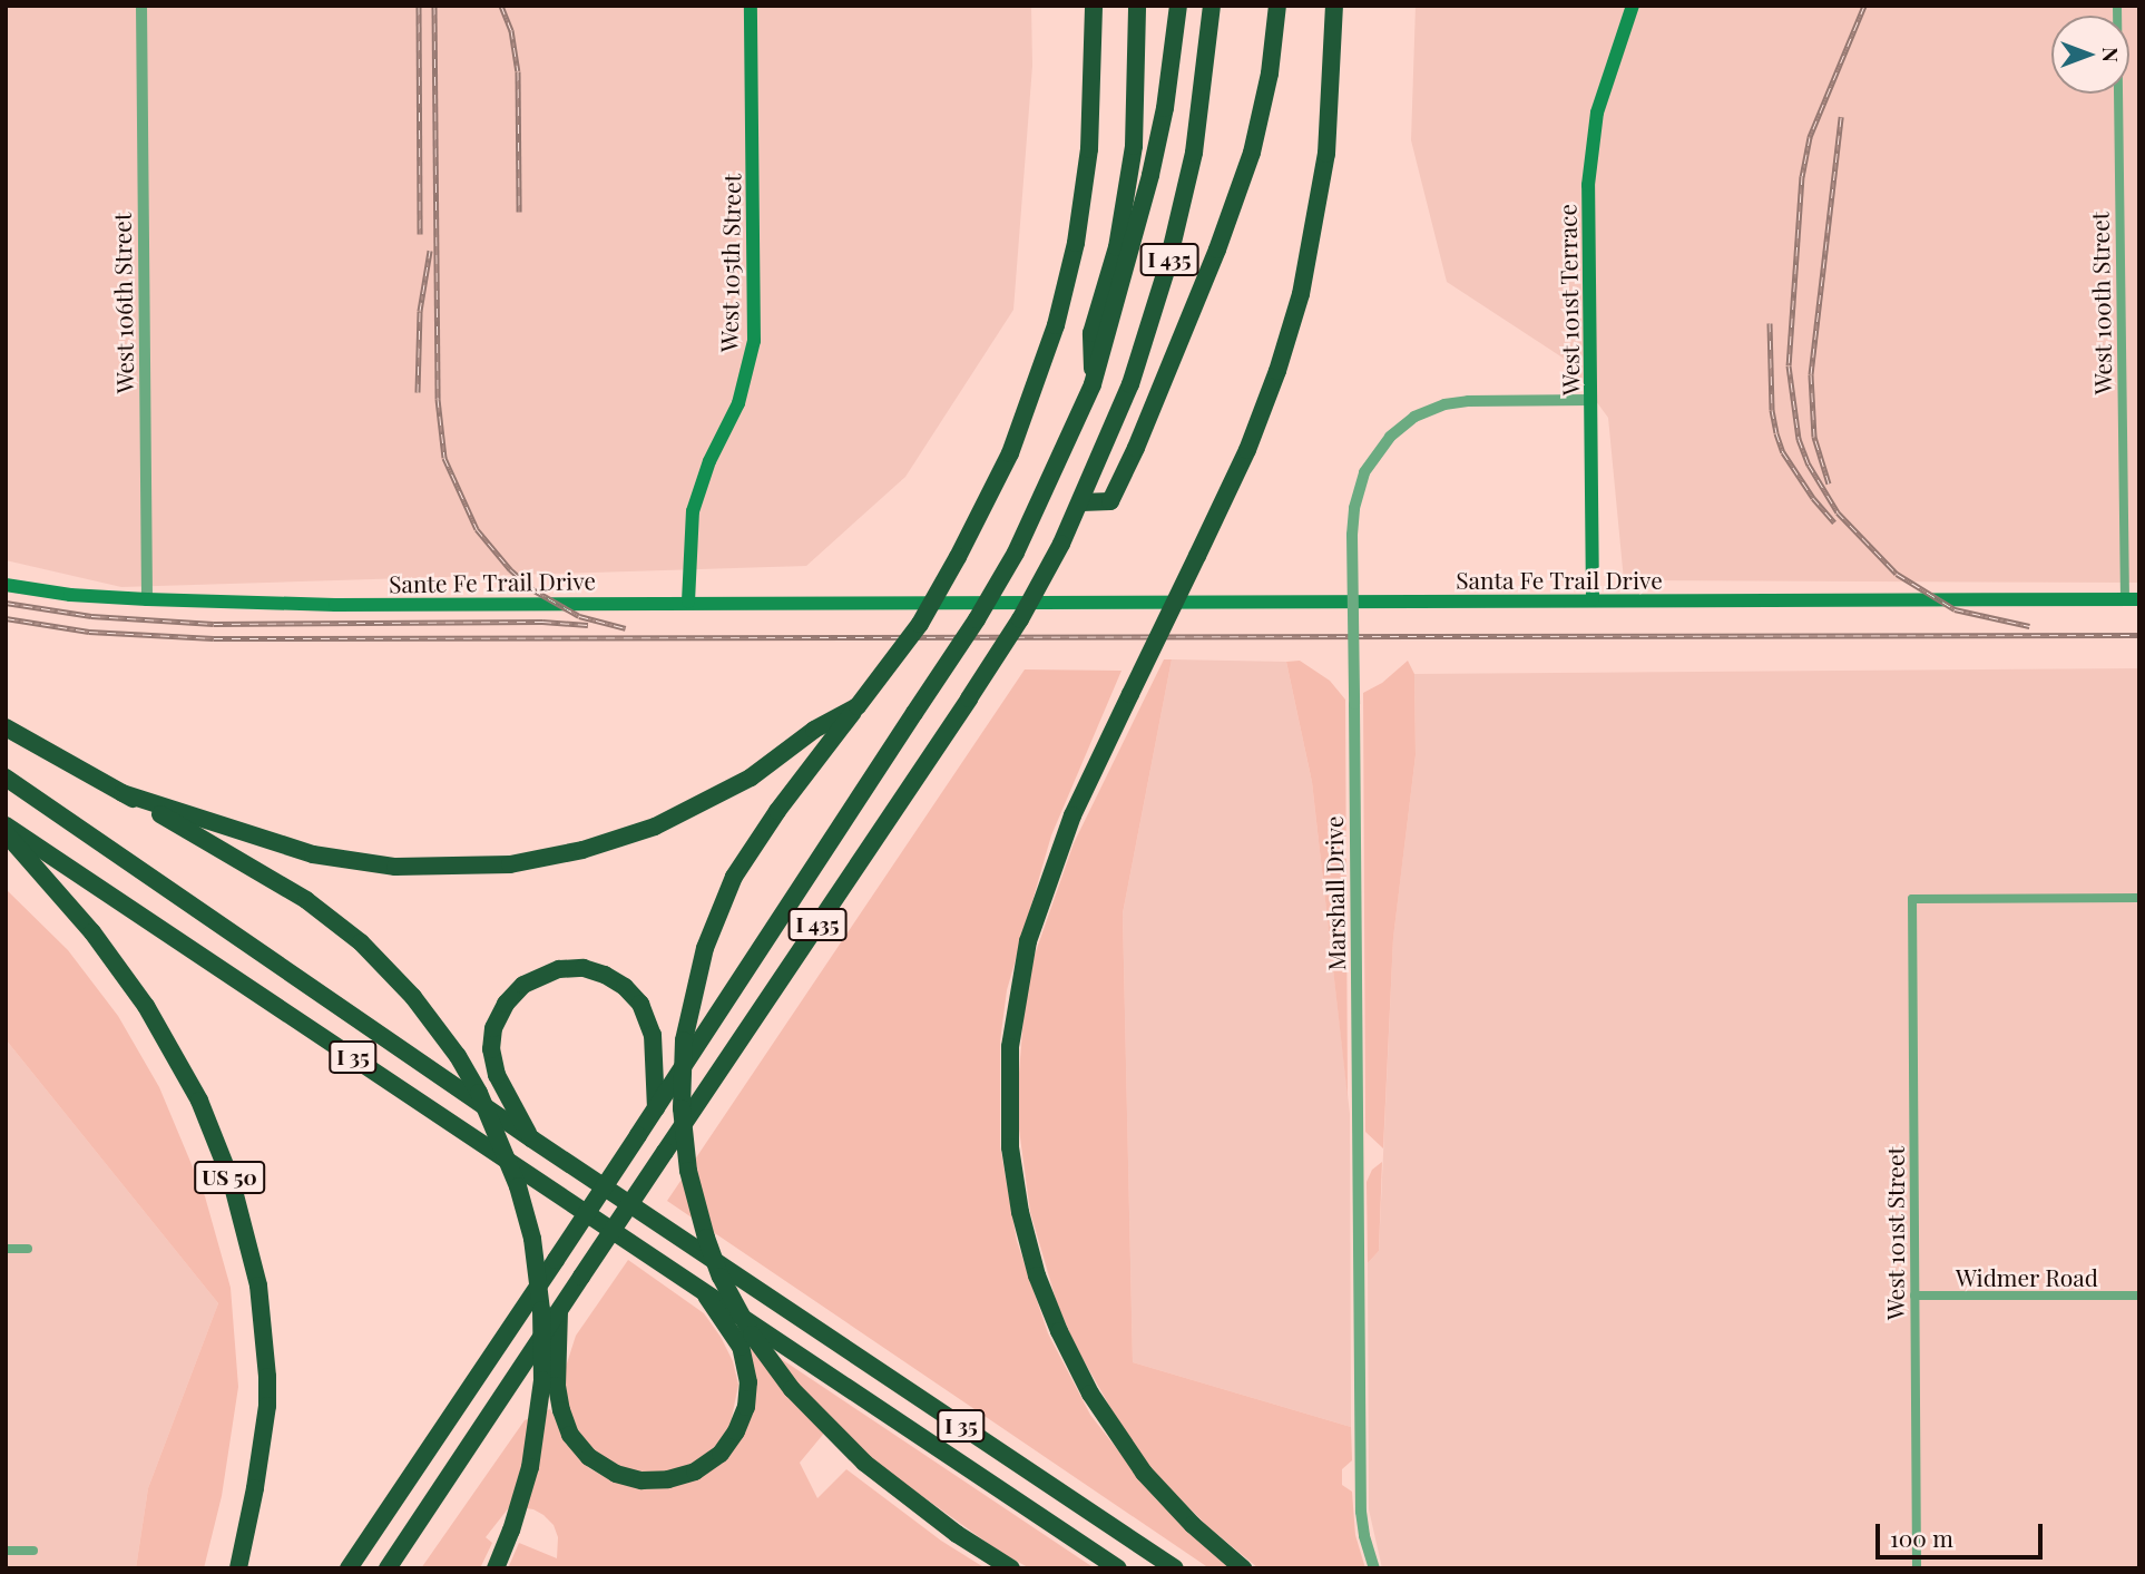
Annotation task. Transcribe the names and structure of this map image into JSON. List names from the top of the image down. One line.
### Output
{"streets":{"highway":["I 435","I 35","US 50"],"main road":["West 105th Street","West 101st Terrace","Santa Fe Trail Drive","Sante Fe Trail Drive"],"street":["West 106th Street","West 100th Street","Marshall Drive","West 101st Street","Widmer Road"]},"crossings":[["West 105th Street","Sante Fe Trail Drive"],["West 101st Terrace","Santa Fe Trail Drive"],["West 101st Terrace","Marshall Drive"],["West 106th Street","Sante Fe Trail Drive"],["West 100th Street","Santa Fe Trail Drive"],["Santa Fe Trail Drive","Sante Fe Trail Drive"],["West 101st Street","Widmer Road"]],"scale_bar":"100 m","north":"right"}
